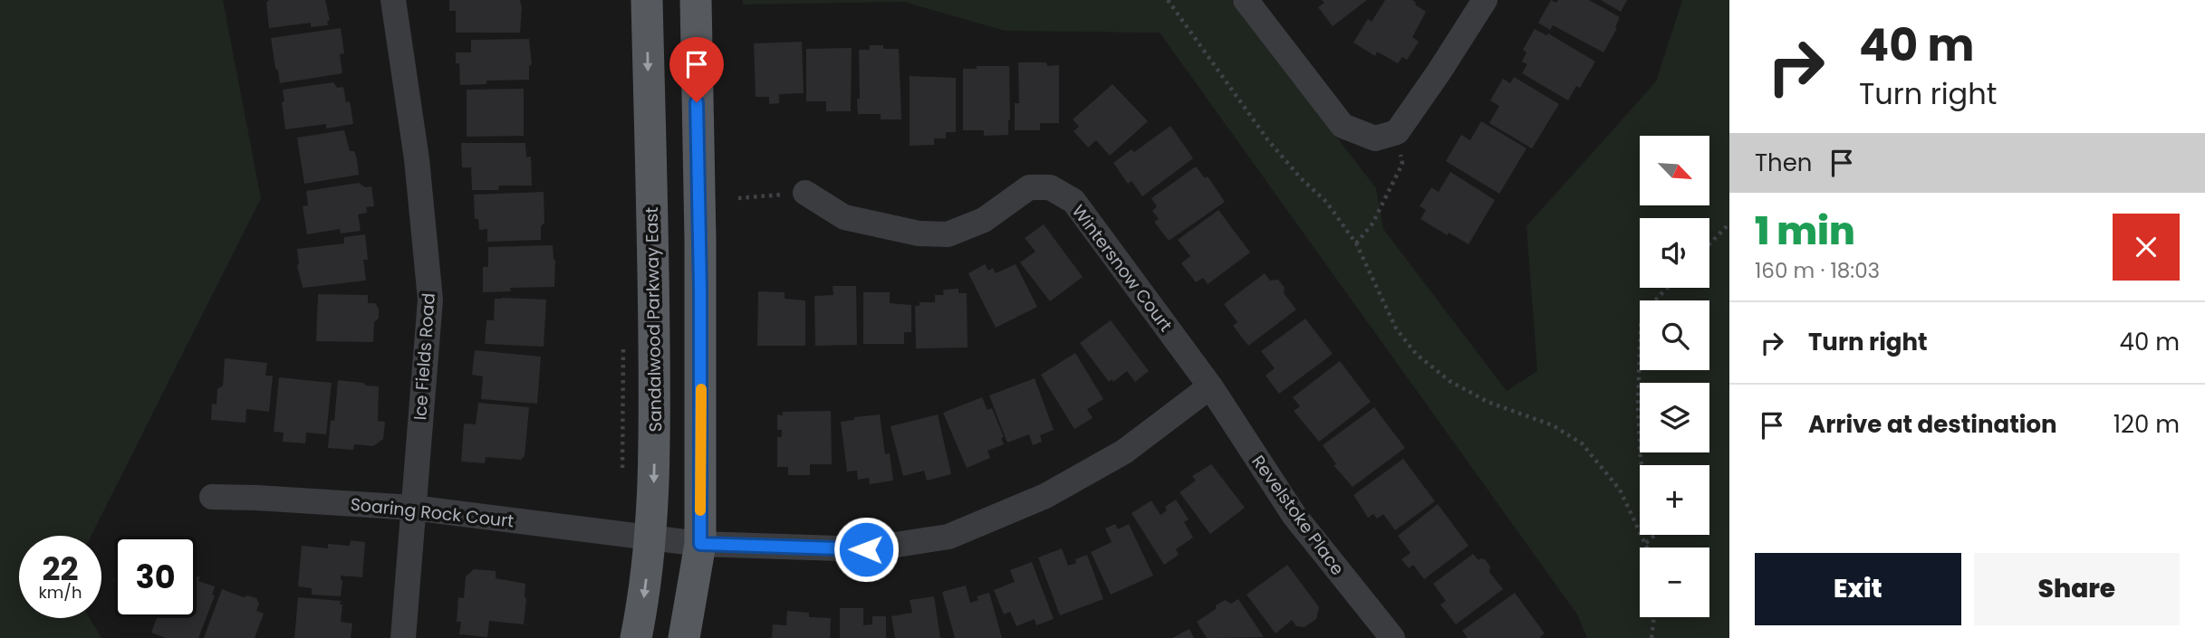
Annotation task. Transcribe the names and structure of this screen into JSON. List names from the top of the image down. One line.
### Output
{"streets":{"main road":["Sandalwood Parkway East"],"street":["Wintersnow Court","Ice Fields Road","Soaring Rock Court","Revelstoke Place"]},"crossings":[["Wintersnow Court","Soaring Rock Court"],["Wintersnow Court","Revelstoke Place"],["Sandalwood Parkway East","Soaring Rock Court"],["Ice Fields Road","Soaring Rock Court"],["Soaring Rock Court","Revelstoke Place"]],"north":"bottom right","page":{"turn":["40 m","Turn right"],"then":"Then","map_buttons":["+","−"],"heading":["1 min","160 m · 18:03"],"list":[{"name":"Turn right","value":"40 m"},{"name":"Arrive at destination","value":"120 m"}],"speed":"22 km/h","limit":"30","buttons":["Exit","Share"]}}
